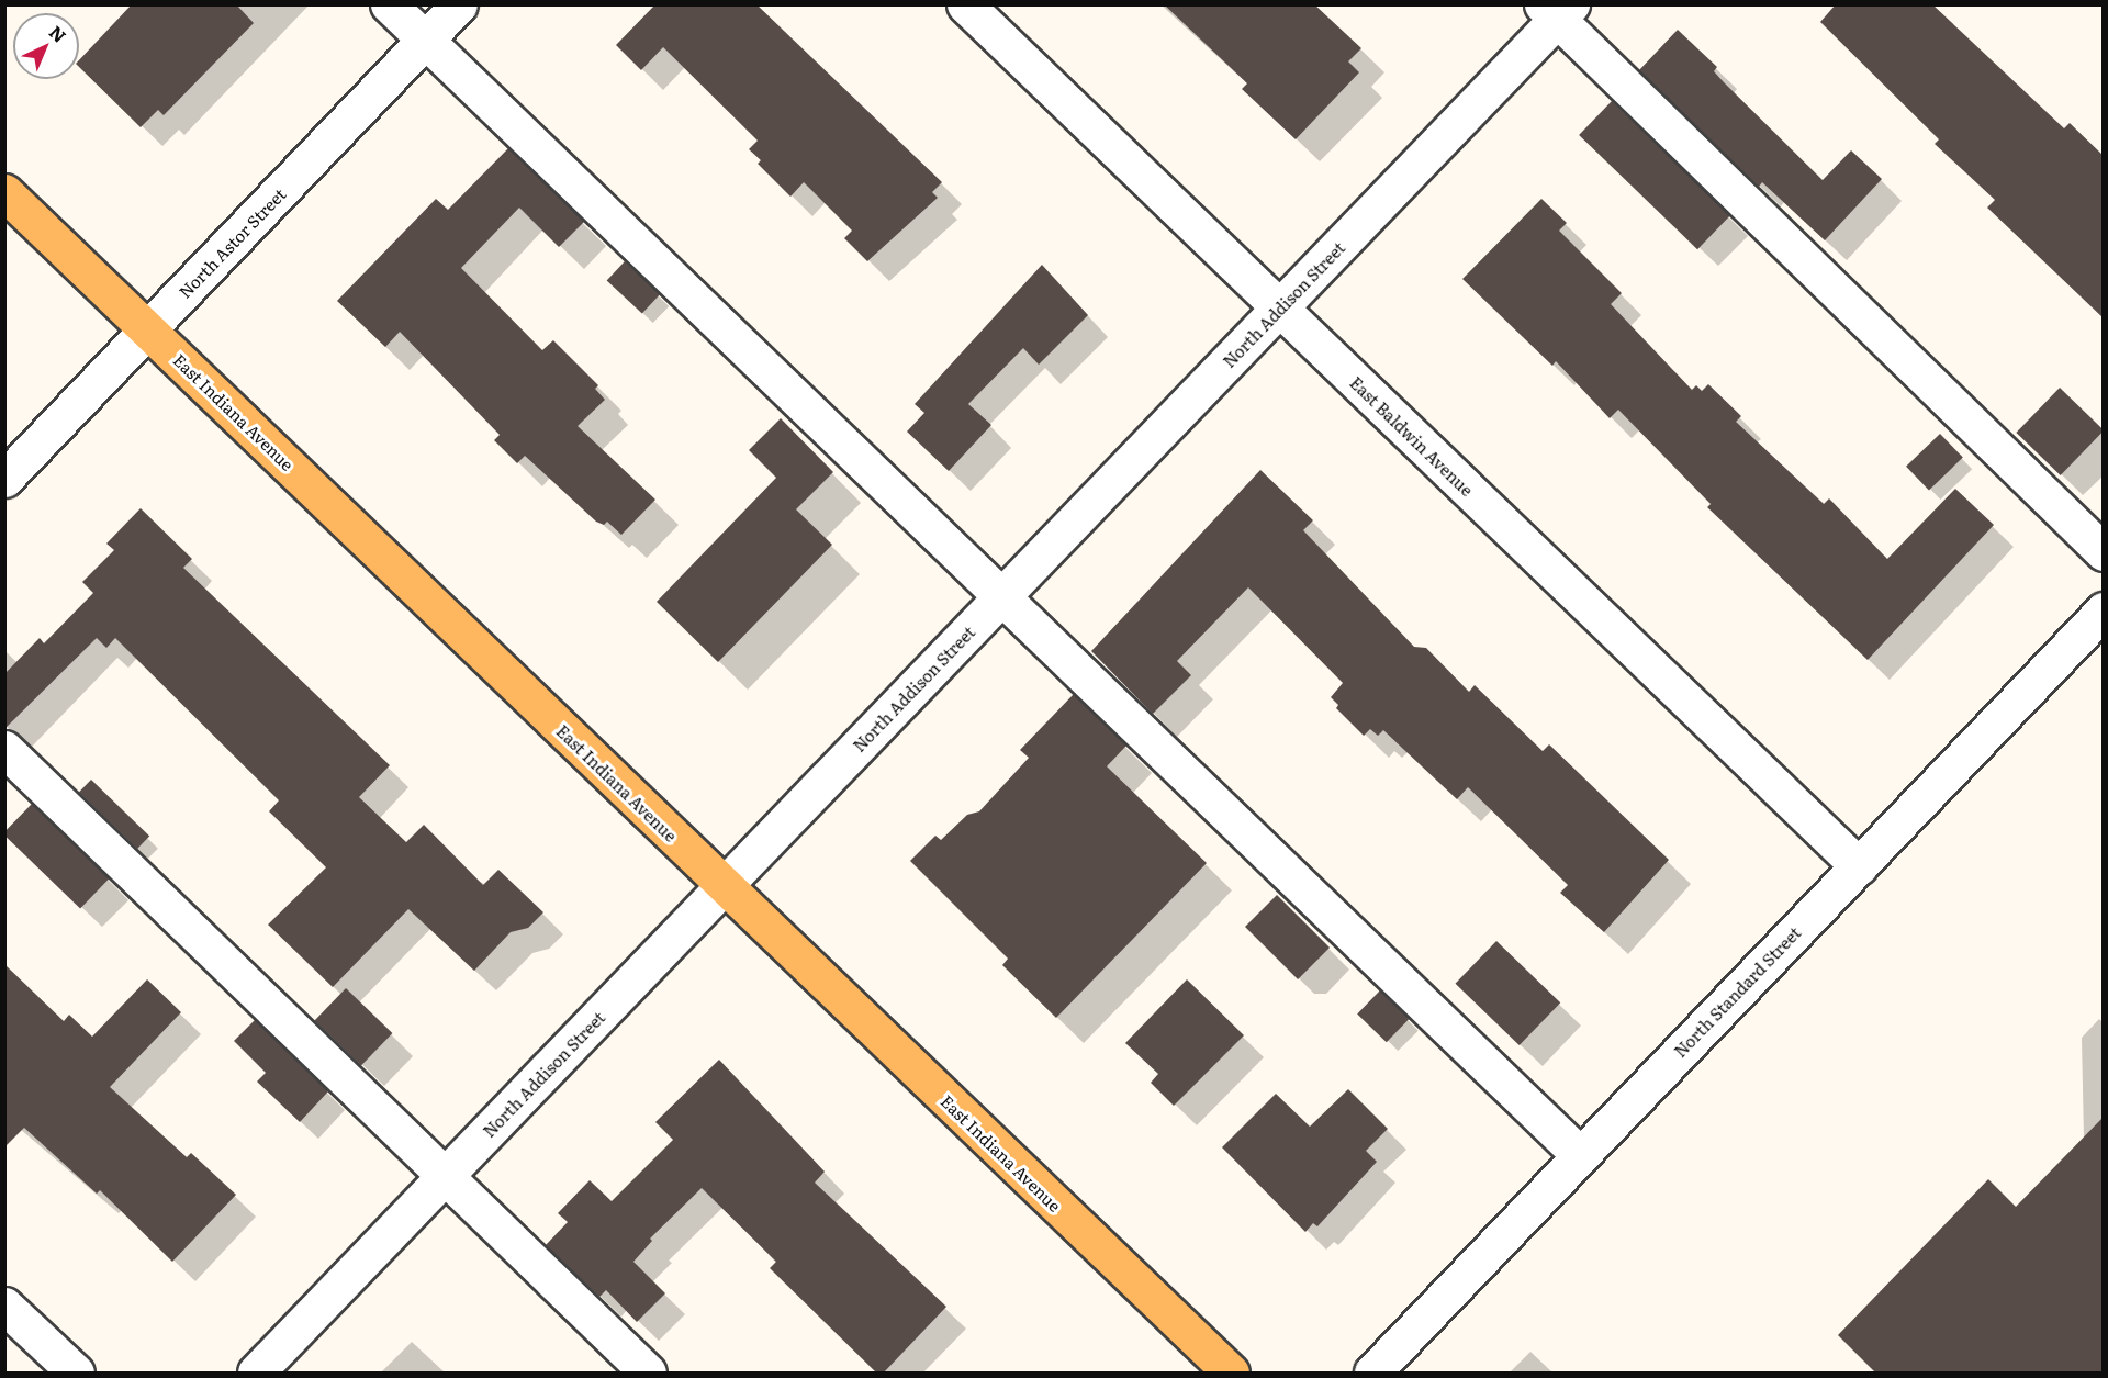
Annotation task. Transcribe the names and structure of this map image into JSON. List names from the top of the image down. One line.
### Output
{"streets":{"main road":["East Indiana Avenue"],"street":["North Astor Street","North Addison Street","East Baldwin Avenue","North Standard Street"]},"crossings":[["North Astor Street","East Indiana Avenue"],["North Addison Street","East Indiana Avenue"],["North Addison Street","East Baldwin Avenue"],["East Baldwin Avenue","North Standard Street"]],"north":"top right"}
